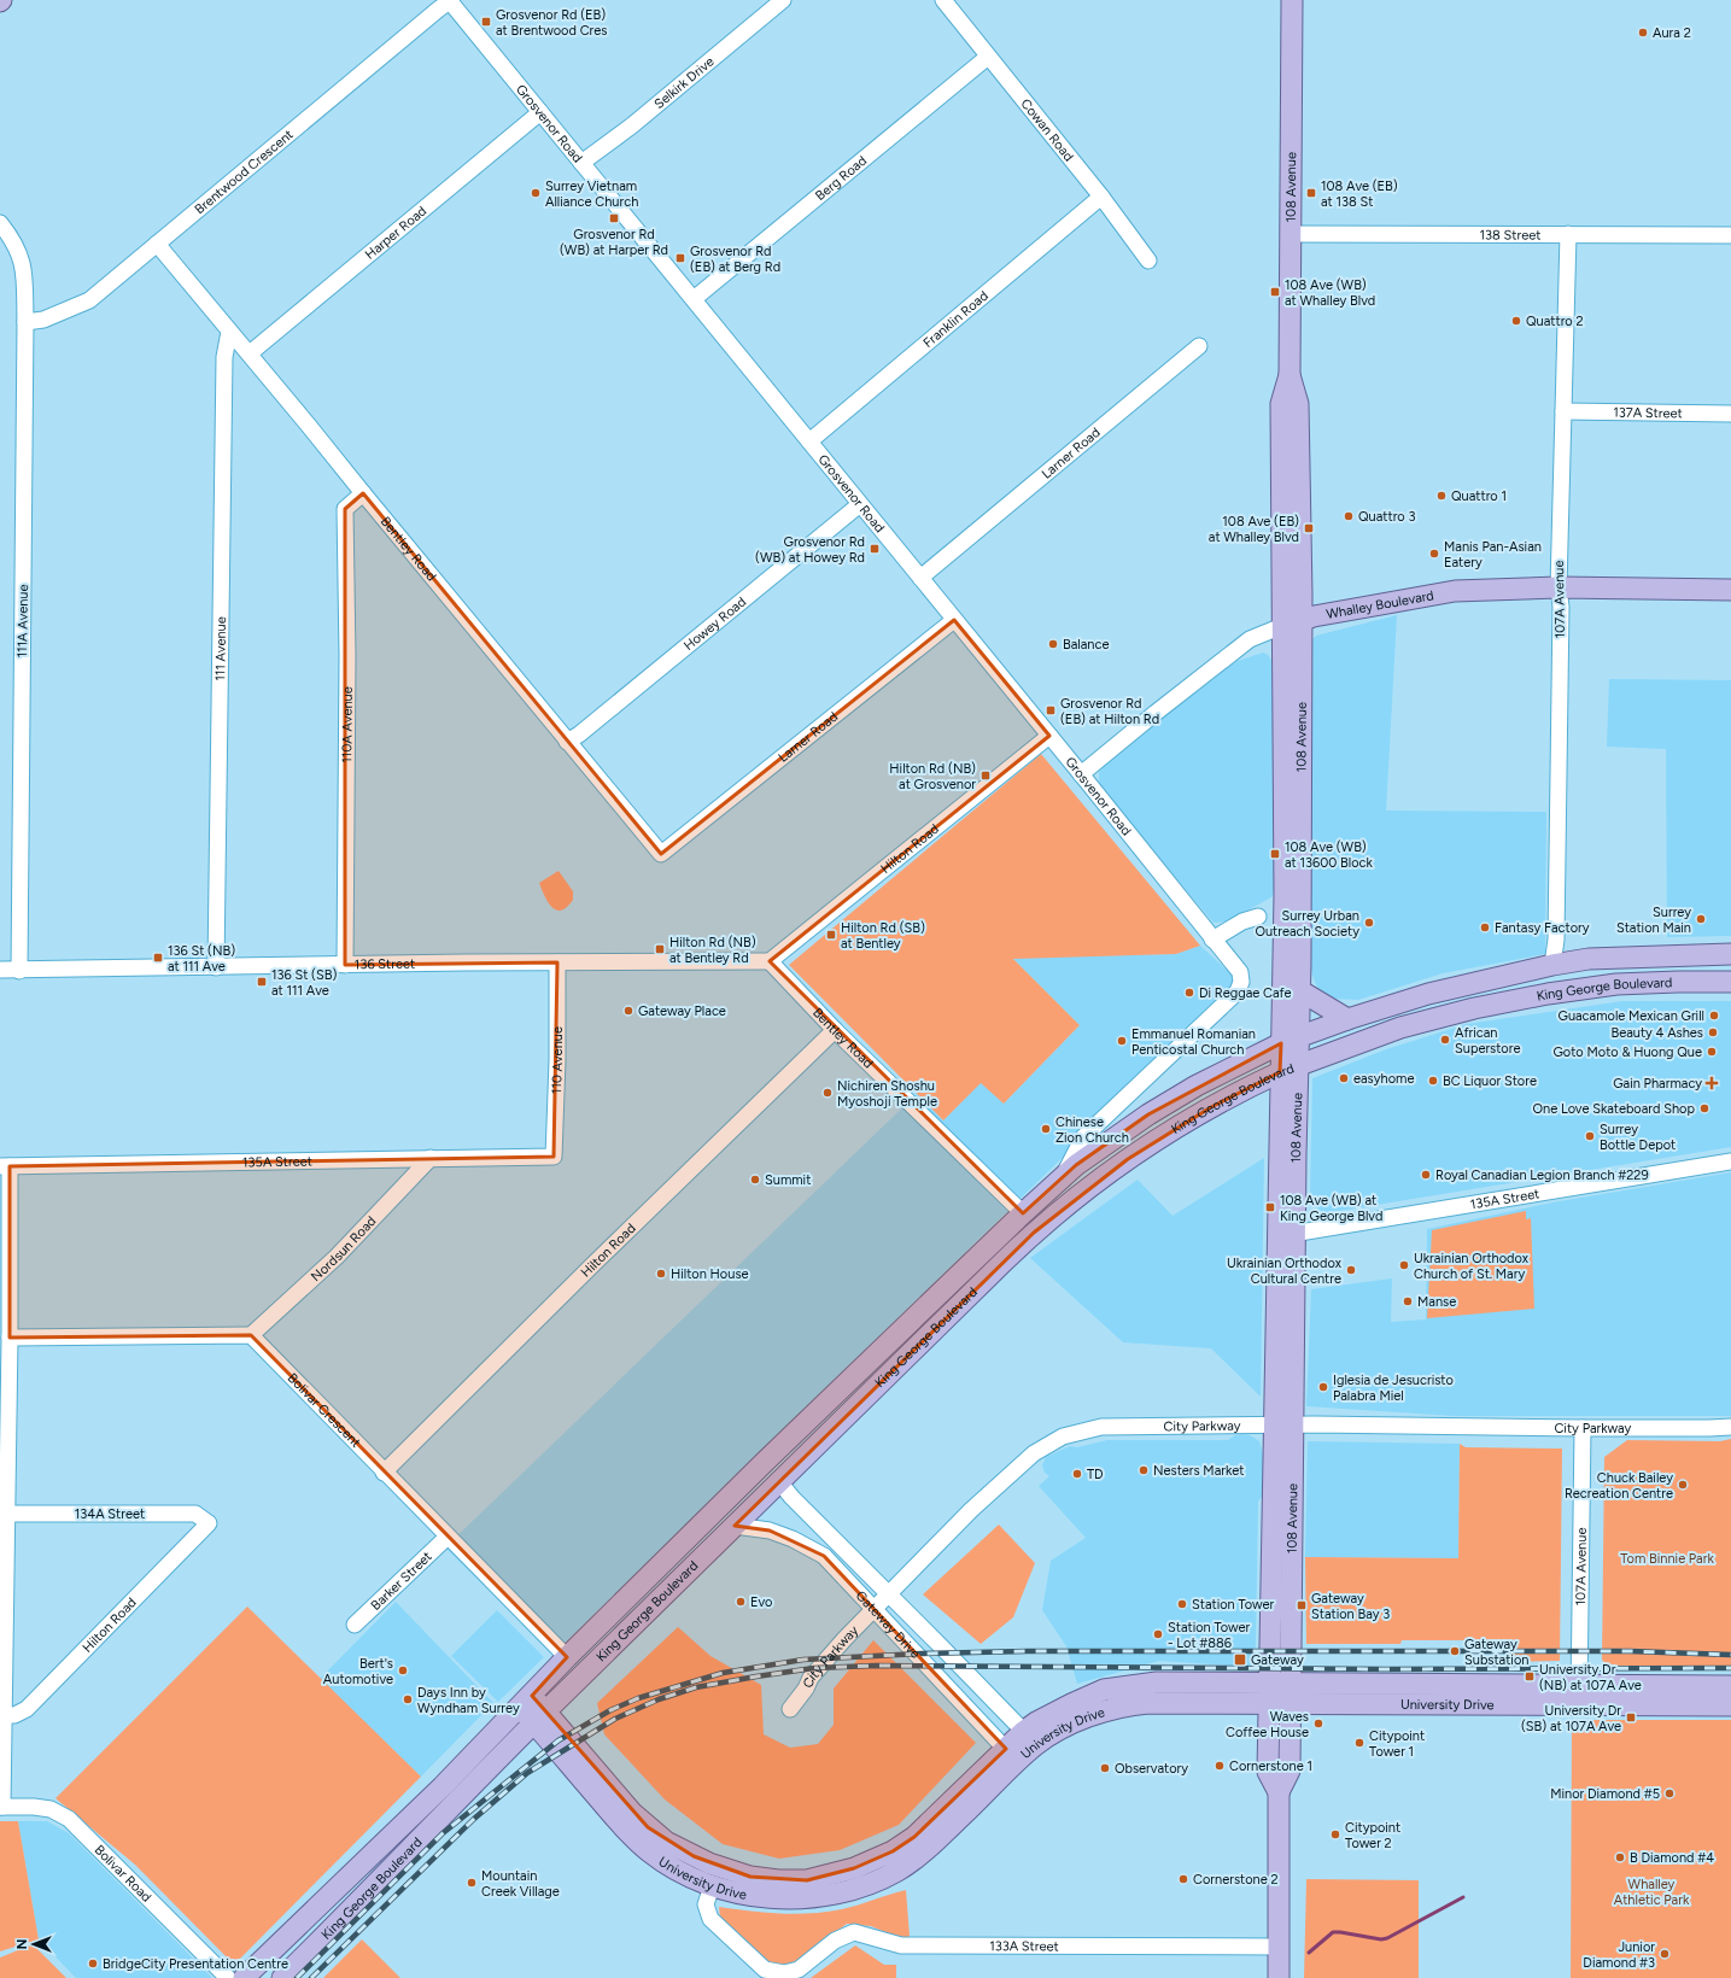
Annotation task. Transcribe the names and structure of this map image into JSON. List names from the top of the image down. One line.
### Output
{"streets":{"main road":["108 Avenue","Whalley Boulevard","King George Boulevard","University Drive"],"street":["Selkirk Drive","Grosvenor Road","Cowan Road","Brentwood Crescent","Berg Road","Harper Road","138 Street","Franklin Road","137A Street","Larner Road","Bentley Road","107A Avenue","111A Avenue","Howey Road","111 Avenue","110A Avenue","Hilton Road","136 Street","110 Avenue","135A Street","Nordsun Road","Bolivar Crescent","City Parkway","134A Street","Barker Street","Gateway Drive","Bolivar Road","133A Street"]},"crossings":[["Selkirk Drive","Grosvenor Road"],["Grosvenor Road","Brentwood Crescent"],["Grosvenor Road","Berg Road"],["Grosvenor Road","Harper Road"],["Grosvenor Road","Franklin Road"],["Grosvenor Road","Larner Road"],["Grosvenor Road","Whalley Boulevard"],["Grosvenor Road","Howey Road"],["Grosvenor Road","Hilton Road"],["Grosvenor Road","King George Boulevard"],["Cowan Road","Berg Road"],["Cowan Road","Franklin Road"],["Brentwood Crescent","Bentley Road"],["Brentwood Crescent","111A Avenue"],["108 Avenue","138 Street"],["108 Avenue","Whalley Boulevard"],["108 Avenue","King George Boulevard"],["108 Avenue","135A Street"],["108 Avenue","City Parkway"],["108 Avenue","University Drive"],["108 Avenue","133A Street"],["Harper Road","Bentley Road"],["138 Street","107A Avenue"],["137A Street","107A Avenue"],["Larner Road","Bentley Road"],["Bentley Road","Howey Road"],["Bentley Road","111 Avenue"],["Bentley Road","110A Avenue"],["Bentley Road","Hilton Road"],["Bentley Road","136 Street"],["Bentley Road","King George Boulevard"],["107A Avenue","Whalley Boulevard"],["107A Avenue","King George Boulevard"],["107A Avenue","City Parkway"],["107A Avenue","University Drive"],["111A Avenue","136 Street"],["111 Avenue","136 Street"],["110A Avenue","136 Street"],["Hilton Road","136 Street"],["Hilton Road","Bolivar Crescent"],["Hilton Road","134A Street"],["136 Street","110 Avenue"],["King George Boulevard","Bolivar Crescent"],["King George Boulevard","Gateway Drive"],["King George Boulevard","University Drive"],["110 Avenue","135A Street"],["135A Street","Nordsun Road"],["Nordsun Road","Bolivar Crescent"],["Bolivar Crescent","Barker Street"],["City Parkway","Gateway Drive"],["Gateway Drive","University Drive"],["University Drive","133A Street"]],"parks":["Tom Binnie Park","Whalley Athletic Park"],"places":{"transit":["Grosvenor Rd (EB) at Brentwood Cres","108 Ave (EB) at 138 St","Grosvenor Rd (WB) at Harper Rd","Grosvenor Rd (EB) at Berg Rd","108 Ave (WB) at Whalley Blvd","108 Ave (EB) at Whalley Blvd","Grosvenor Rd (WB) at Howey Rd","Grosvenor Rd (EB) at Hilton Rd","Hilton Rd (NB) at Grosvenor","108 Ave (WB) at 13600 Block","Hilton Rd (SB) at Bentley","Hilton Rd (NB) at Bentley Rd","136 St (NB) at 111 Ave","136 St (SB) at 111 Ave","108 Ave (WB) at King George Blvd","Gateway Station Bay 3","Gateway","University Dr (NB) at 107A Ave","University Dr (SB) at 107A Ave"],"other":["Aura 2","Surrey Vietnam Alliance Church","Quattro 2","Quattro 1","Quattro 3","Manis Pan-Asian Eatery","Balance","Surrey Station Main","Surrey Urban Outreach Society","Fantasy Factory","Di Reggae Cafe","Gateway Place","Guacamole Mexican Grill","Beauty 4 Ashes","African Superstore","Emmanuel Romanian Penticostal Church","Goto Moto & Huong Que","easyhome","BC Liquor Store","Nichiren Shoshu Myoshoji Temple","One Love Skateboard Shop","Chinese Zion Church","Surrey Bottle Depot","Royal Canadian Legion Branch #229","Summit","Ukrainian Orthodox Church of St. Mary","Ukrainian Orthodox Cultural Centre","Hilton House","Manse","Iglesia de Jesucristo Palabra Miel","Nesters Market","TD","Chuck Bailey Recreation Centre","Evo","Station Tower","Station Tower - Lot #886","Gateway Substation","Bert's Automotive","Days Inn by Wyndham Surrey","Waves Coffee House","Citypoint Tower 1","Cornerstone 1","Observatory","Minor Diamond #5","Citypoint Tower 2","B Diamond #4","Cornerstone 2","Mountain Creek Village","Junior Diamond #3","BridgeCity Presentation Centre"],"health":["Gain Pharmacy"]},"north":"left"}
